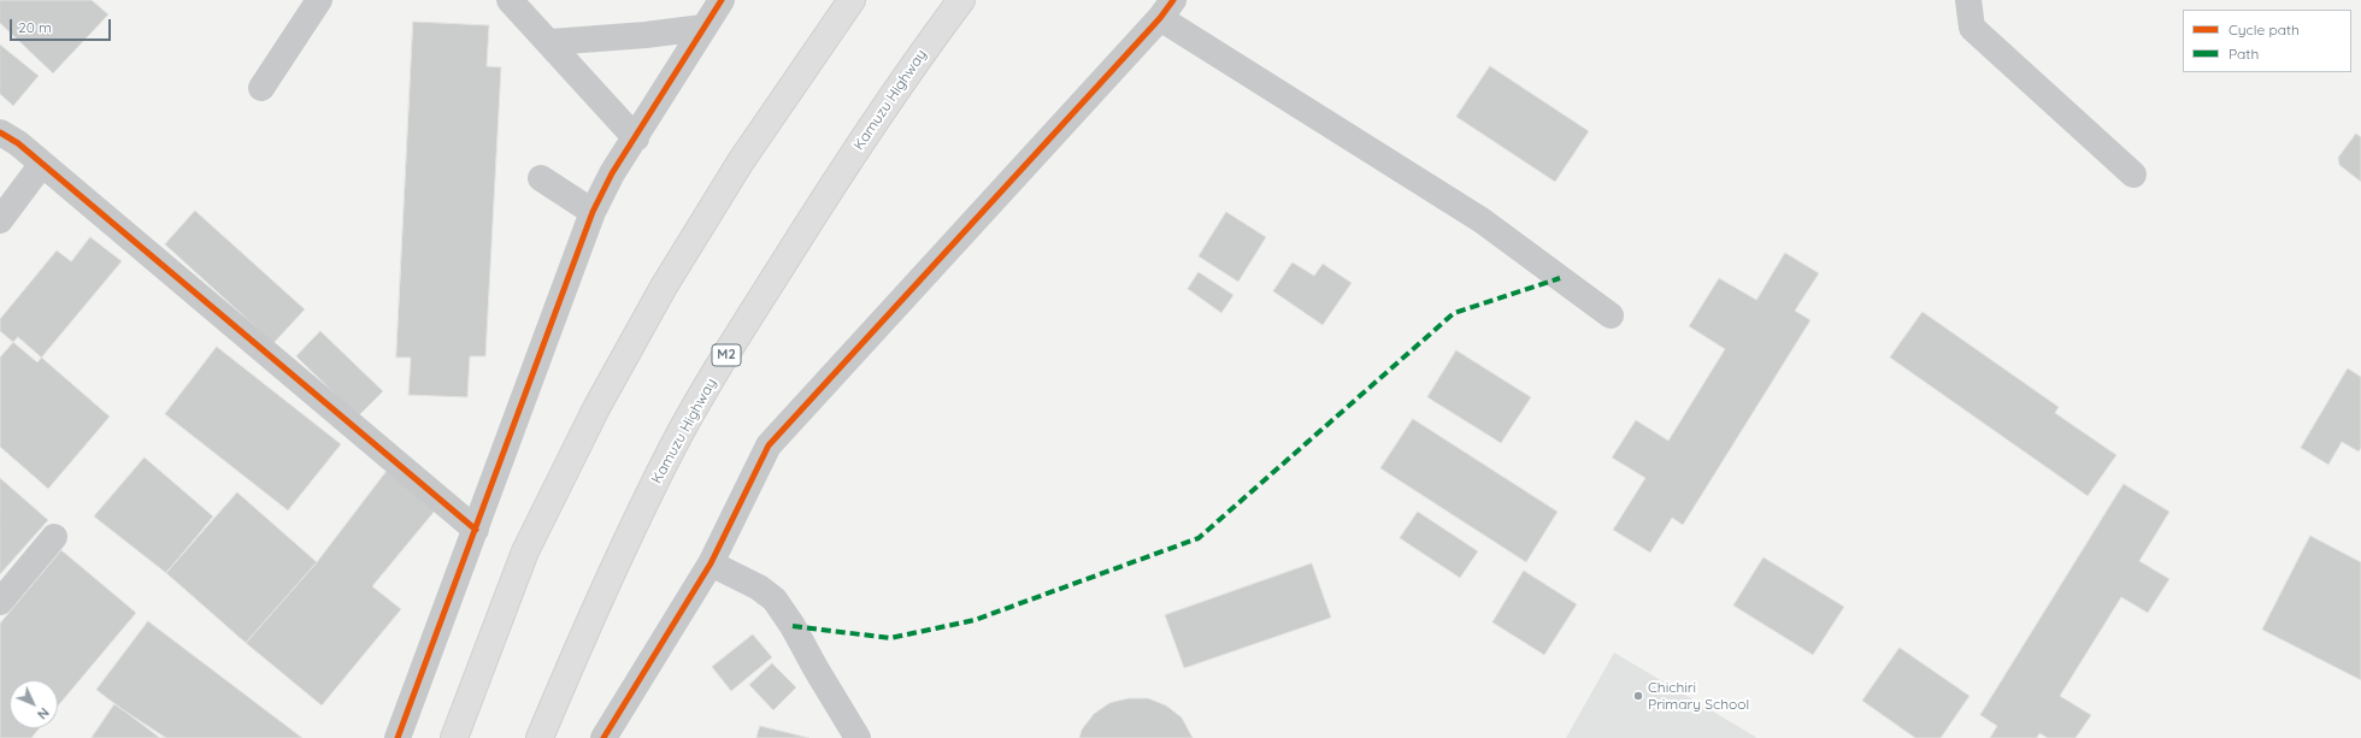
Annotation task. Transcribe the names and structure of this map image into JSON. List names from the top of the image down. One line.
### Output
{"streets":{"highway":["Kamuzu Highway","M2"]},"places":["Chichiri Primary School"],"legend":["Cycle path","Path"],"scale_bar":"20 m","north":"bottom right"}
